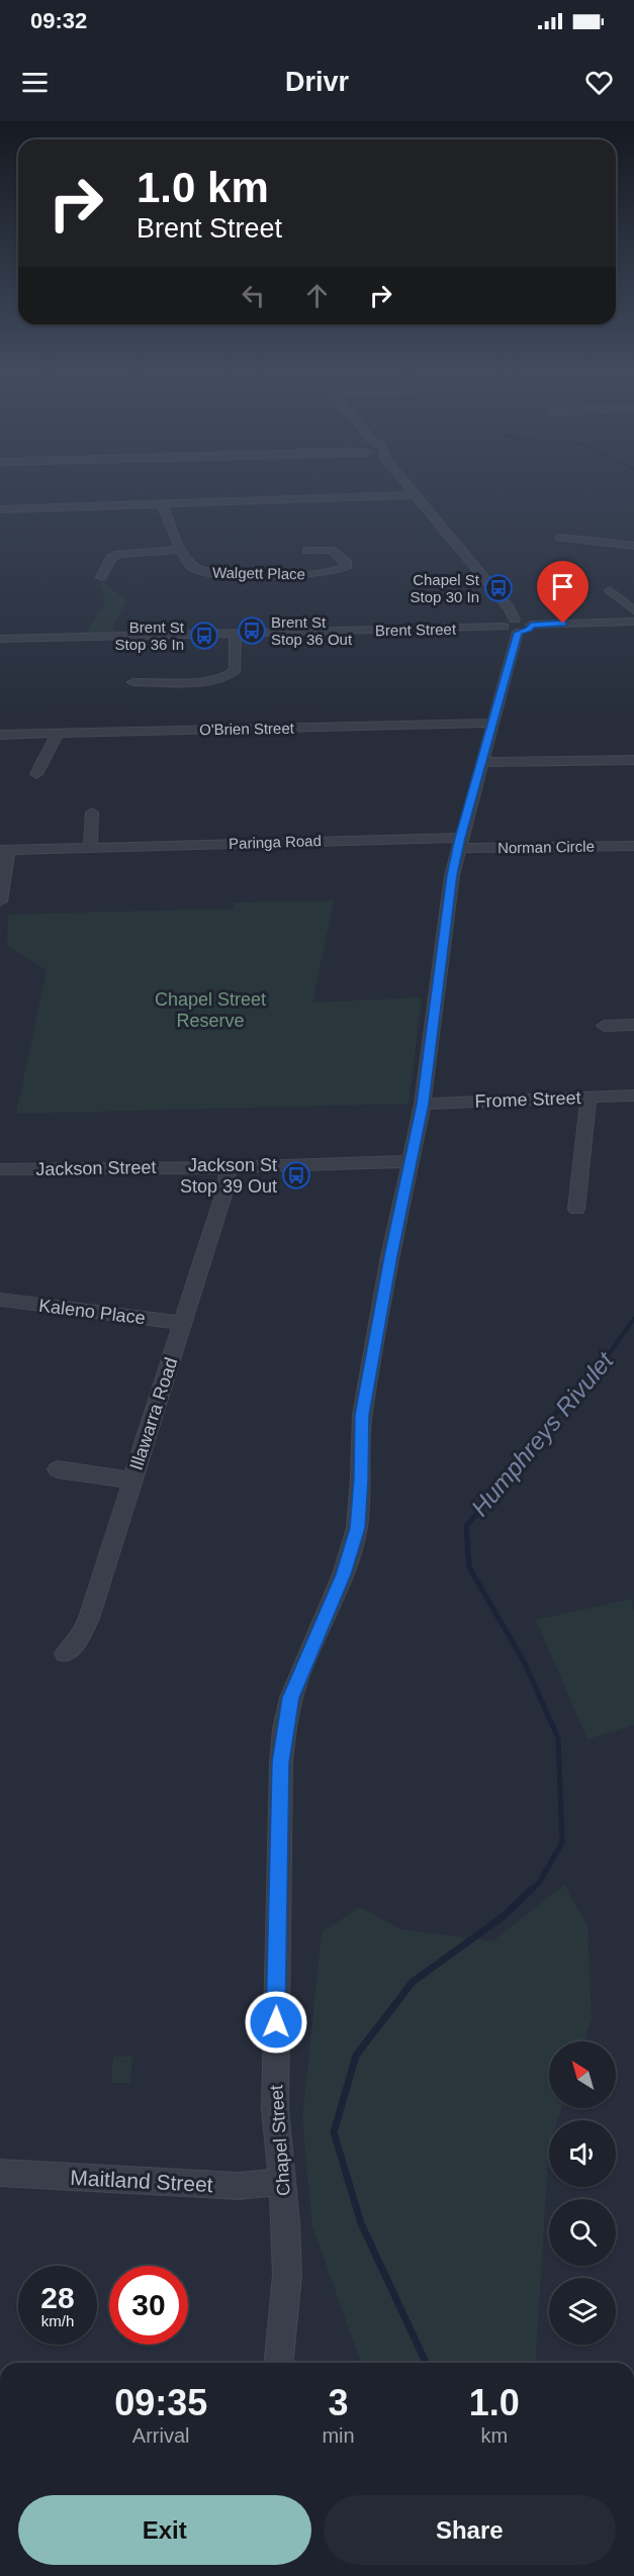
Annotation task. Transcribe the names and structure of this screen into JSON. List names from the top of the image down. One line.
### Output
{"streets":{"street":["Walgett Place","Brent Street","O'Brien Street","Paringa Road","Norman Circle","Frome Street","Jackson Street","Kaleno Place","Illawarra Road","Chapel Street","Maitland Street"]},"crossings":[["Brent Street","Chapel Street"],["O'Brien Street","Chapel Street"],["Paringa Road","Norman Circle"],["Paringa Road","Chapel Street"],["Norman Circle","Chapel Street"],["Frome Street","Chapel Street"],["Jackson Street","Illawarra Road"],["Jackson Street","Chapel Street"],["Kaleno Place","Illawarra Road"],["Chapel Street","Maitland Street"]],"water":["Humphreys Rivulet"],"parks":["Chapel Street Reserve"],"places":{"bus stop":["Chapel St Stop 30 In","Brent St Stop 36 Out","Brent St Stop 36 In","Jackson St Stop 39 Out"]},"north":"top left","page":{"status":"09:32","header":"Drivr","turn":["1.0 km","Brent Street"],"speed":"28 km/h","limit":"30","eta":["09:35","Arrival","3","min","1.0","km"],"buttons":["Exit","Share"]}}
